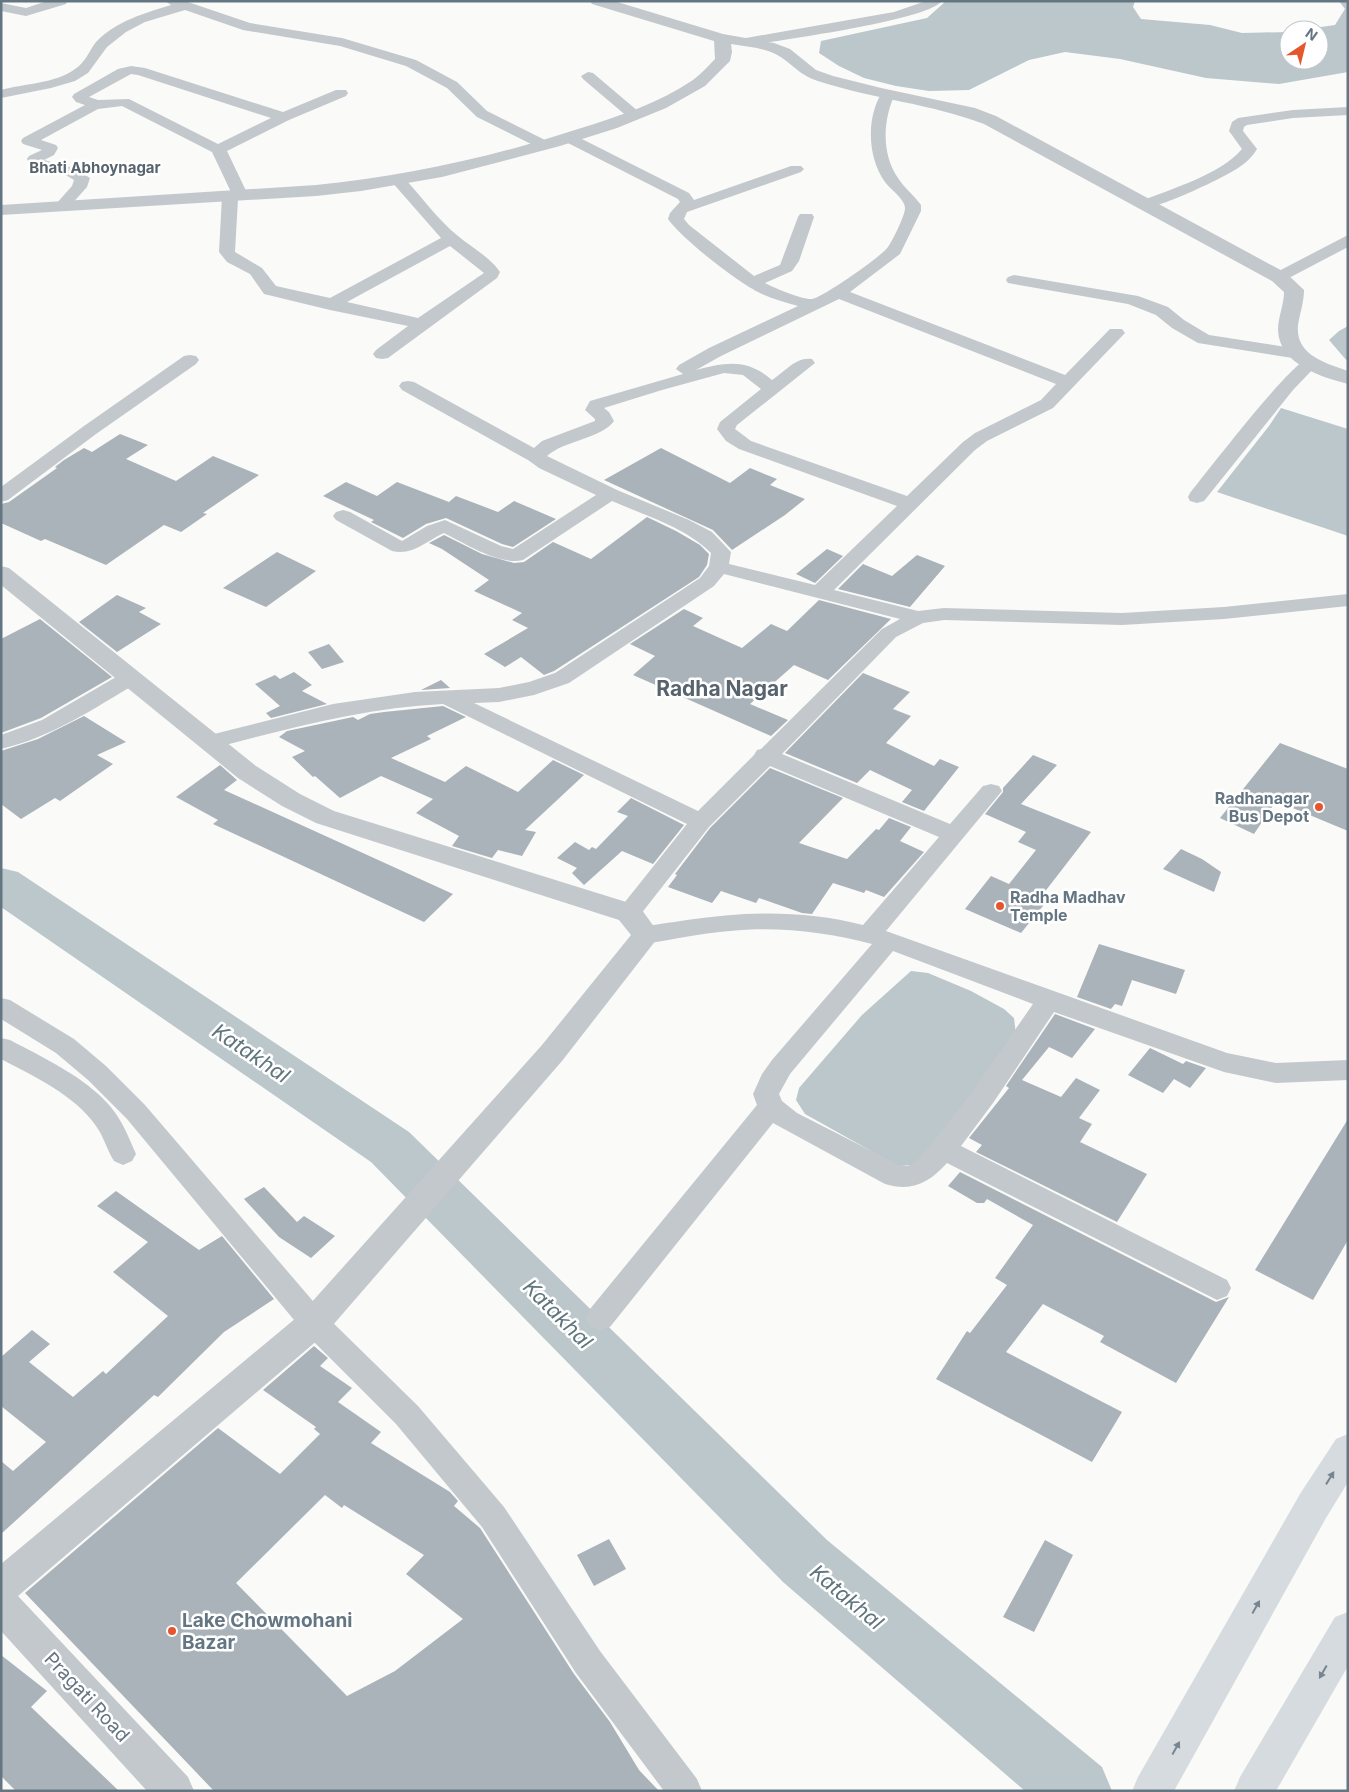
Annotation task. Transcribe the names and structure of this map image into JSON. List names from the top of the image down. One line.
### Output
{"streets":{"street":["Pragati Road"]},"districts":["Bhati Abhoynagar","Radha Nagar"],"water":["Katakhal"],"places":["Radhanagar Bus Depot","Radha Madhav Temple","Lake Chowmohani Bazar"],"north":"top right"}
